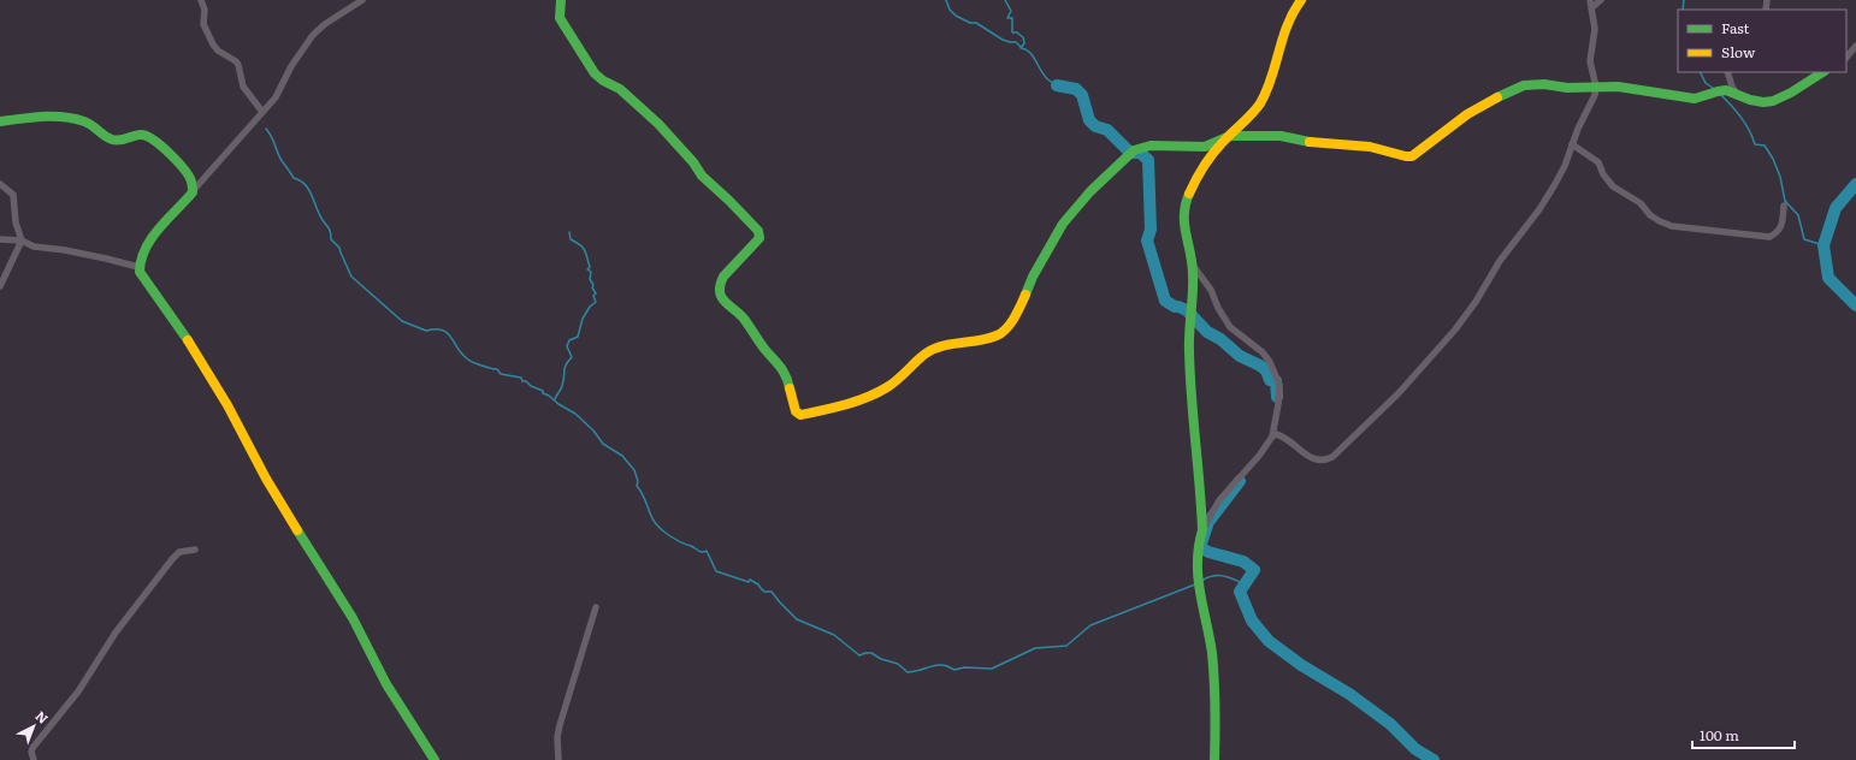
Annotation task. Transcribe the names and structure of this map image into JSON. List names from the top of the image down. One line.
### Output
{"legend":["Fast","Slow"],"scale_bar":"100 m","north":"top right"}
